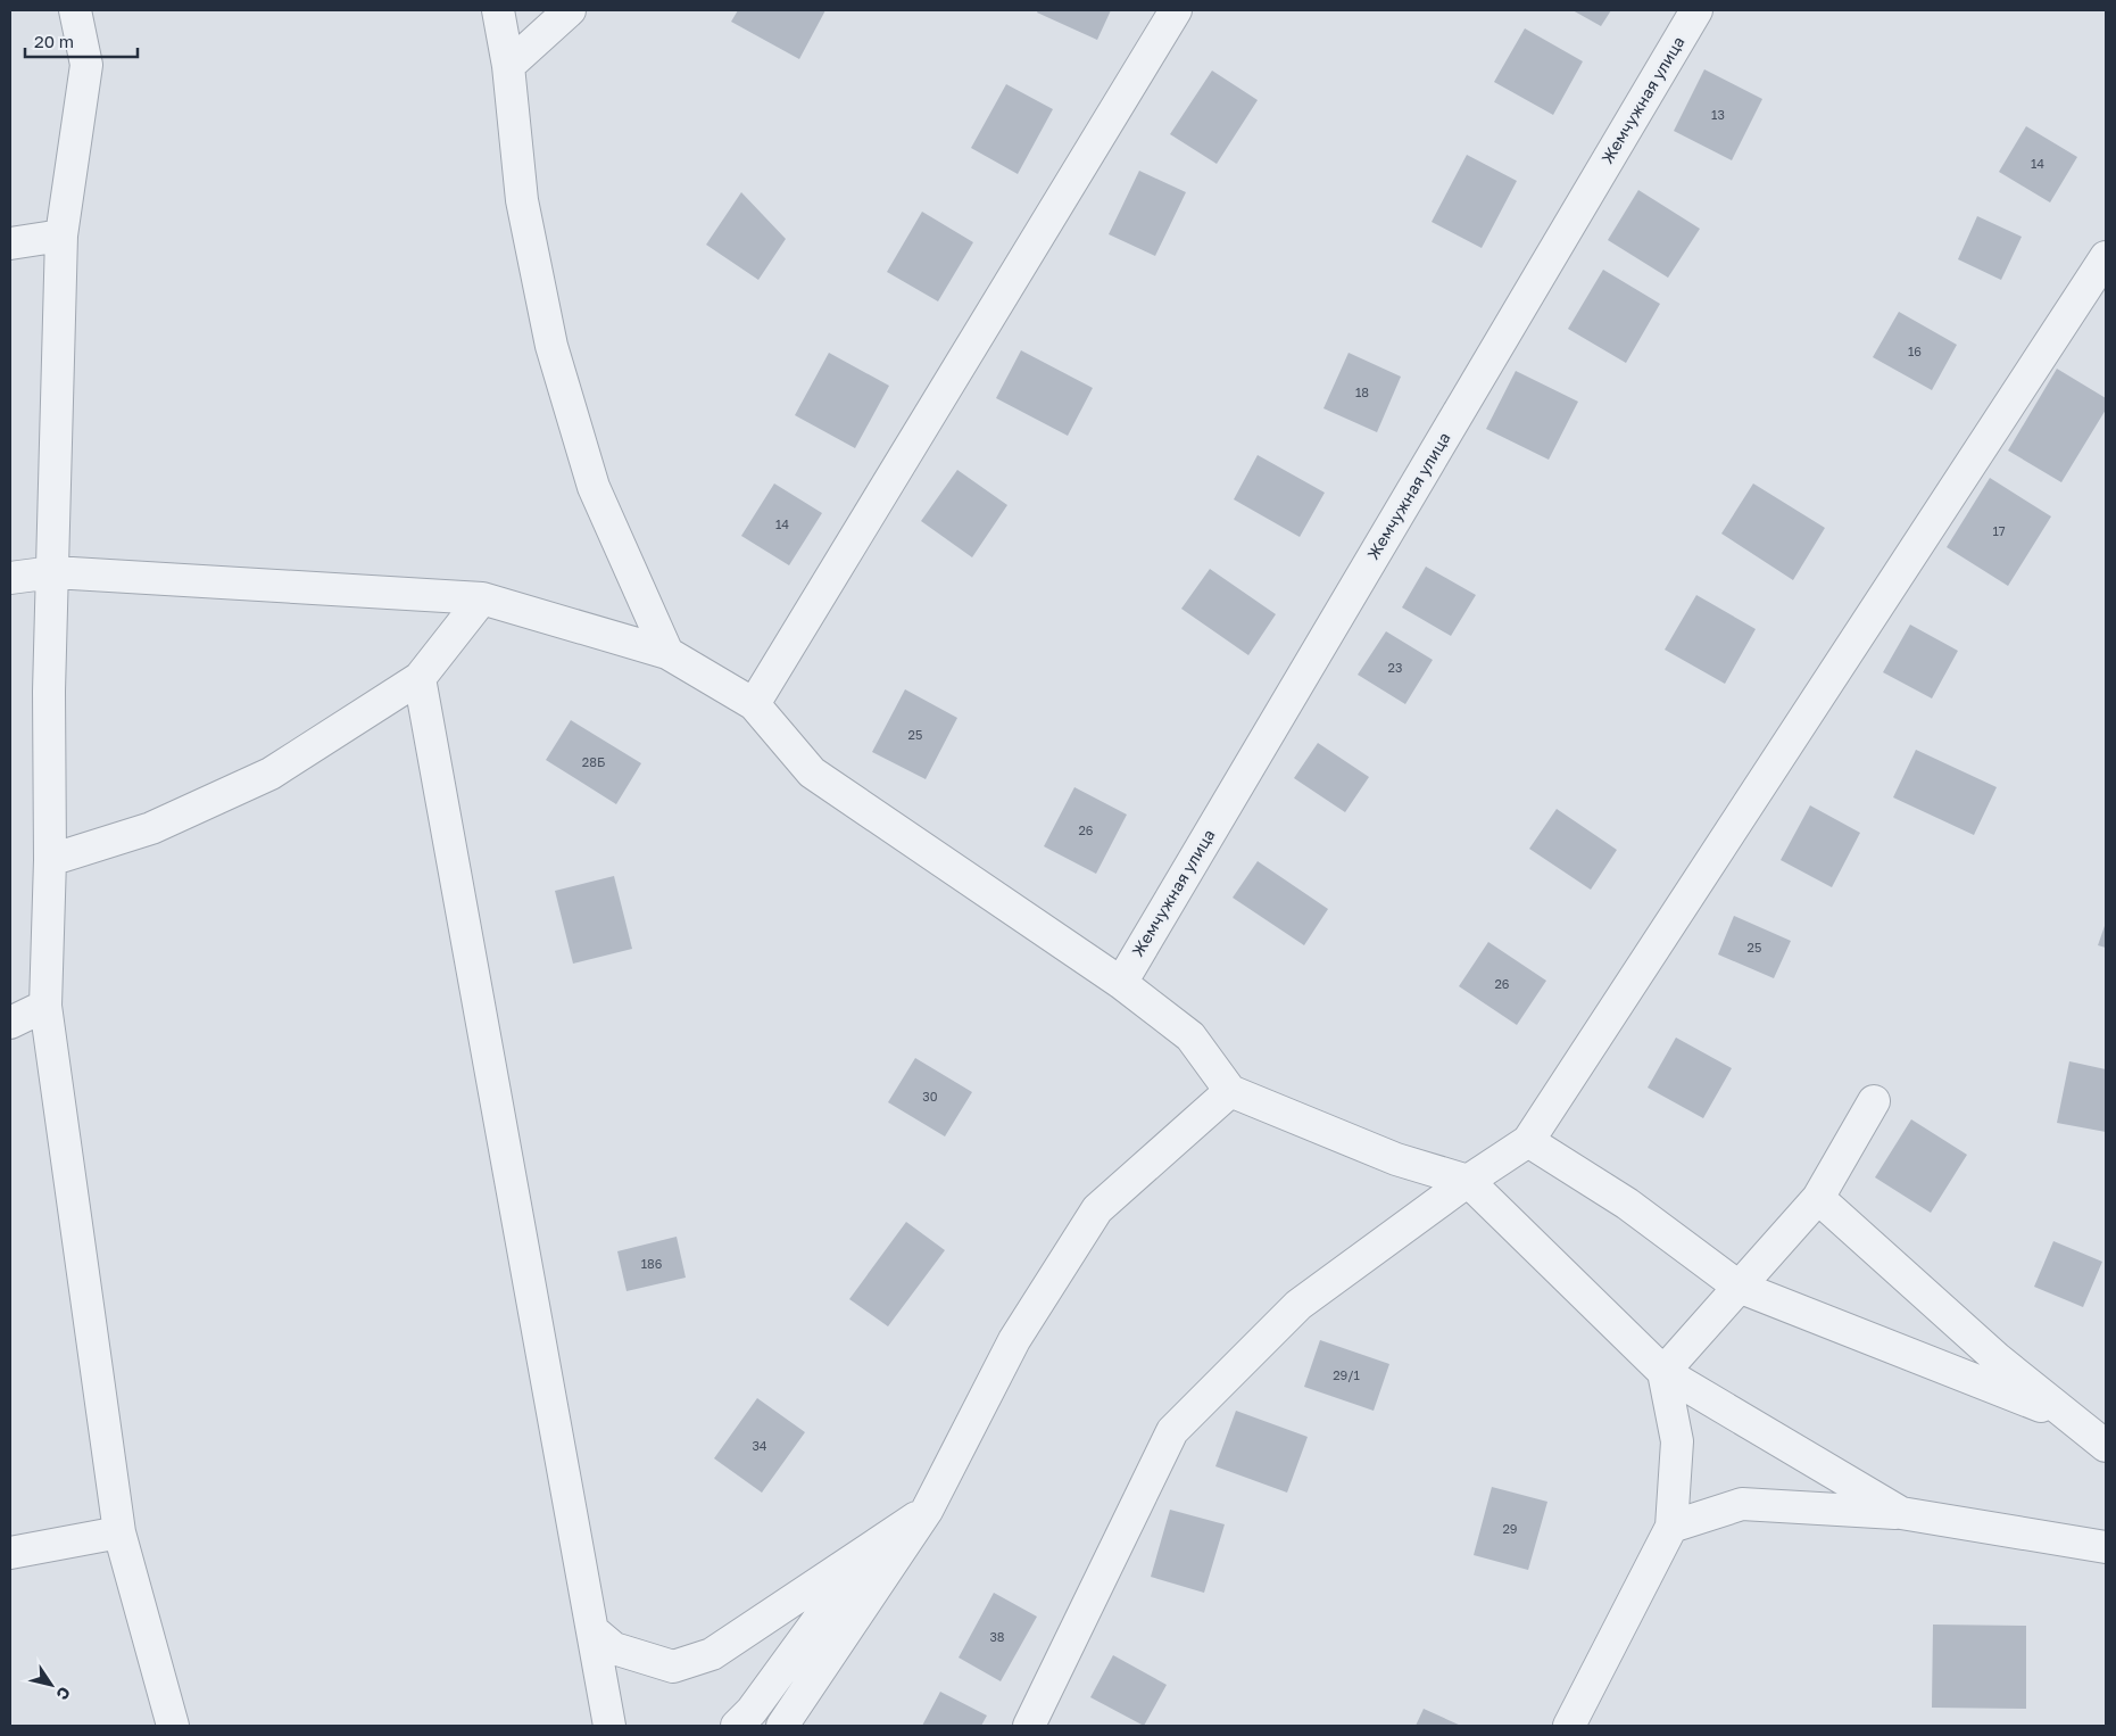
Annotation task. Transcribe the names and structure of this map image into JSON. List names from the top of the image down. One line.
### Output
{"streets":{"street":["Жемчужная улица"]},"house_numbers":["13","14","16","18","14","17","23","25","28Б","26","25","26","30","186","29/1","34","29","38"],"scale_bar":"20 m","north":"bottom right"}
